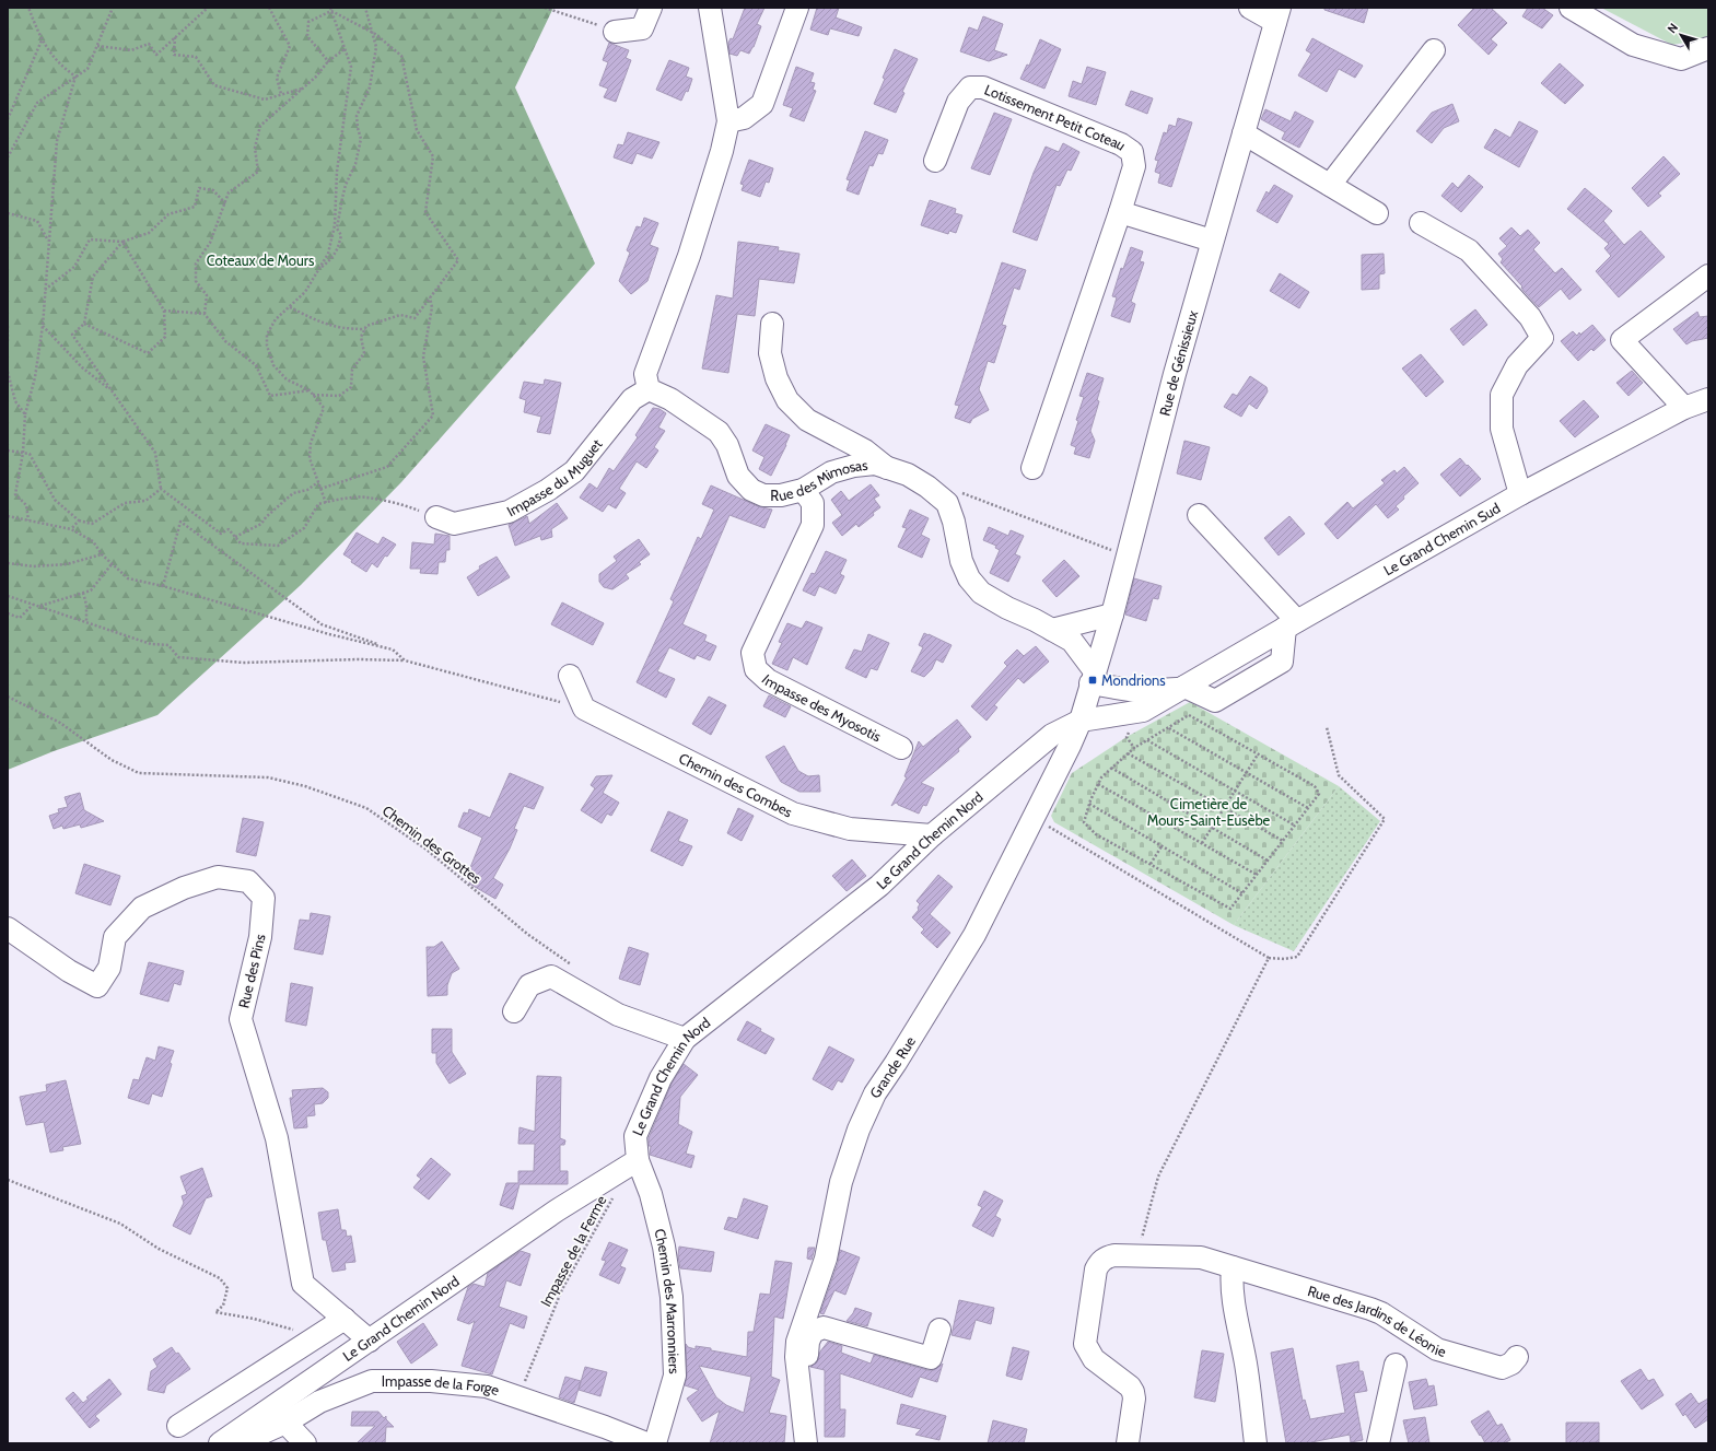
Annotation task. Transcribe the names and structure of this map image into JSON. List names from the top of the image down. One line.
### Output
{"streets":{"street":["Lotissement Petit Coteau","Rue de Génissieux","Impasse du Muguet","Rue des Mimosas","Le Grand Chemin Sud","Impasse des Myosotis","Chemin des Combes","Le Grand Chemin Nord","Rue des Pins","Grande Rue","Chemin des Marronniers","Rue des Jardins de Léonie","Impasse de la Forge"],"path":["Chemin des Grottes","Impasse de la Ferme"]},"crossings":[["Rue de Génissieux","Rue des Mimosas"],["Rue de Génissieux","Le Grand Chemin Nord"],["Rue de Génissieux","Grande Rue"],["Impasse du Muguet","Rue des Mimosas"],["Rue des Mimosas","Impasse des Myosotis"],["Le Grand Chemin Sud","Le Grand Chemin Nord"],["Chemin des Combes","Le Grand Chemin Nord"],["Le Grand Chemin Nord","Rue des Pins"],["Le Grand Chemin Nord","Grande Rue"],["Le Grand Chemin Nord","Chemin des Marronniers"],["Impasse de la Ferme","Impasse de la Forge"]],"parks":["Coteaux de Mours","Cimetière de Mours-Saint-Eusèbe"],"places":{"transit":["Mondrions"]},"north":"top left"}
